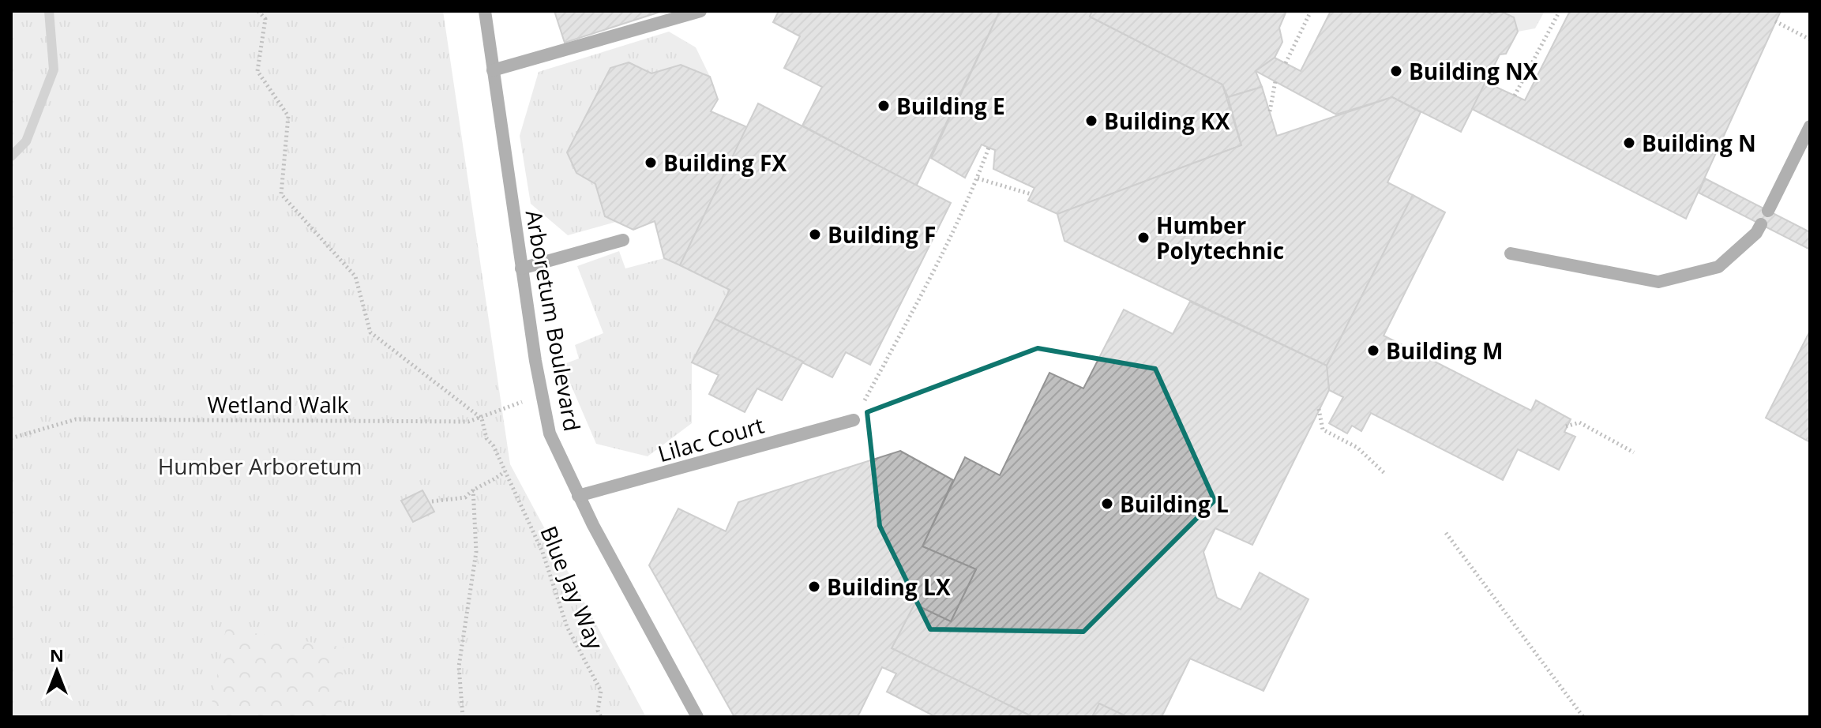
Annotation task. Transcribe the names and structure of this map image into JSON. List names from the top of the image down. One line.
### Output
{"streets":{"lane":["Arboretum Boulevard","Lilac Court"],"path":["Wetland Walk","Blue Jay Way"]},"crossings":[["Arboretum Boulevard","Wetland Walk"],["Arboretum Boulevard","Lilac Court"],["Wetland Walk","Blue Jay Way"]],"parks":["Humber Arboretum"],"places":["Building NX","Building E","Building KX","Building N","Building FX","Building F","Humber Polytechnic","Building M","Building L","Building LX"],"north":"top"}
